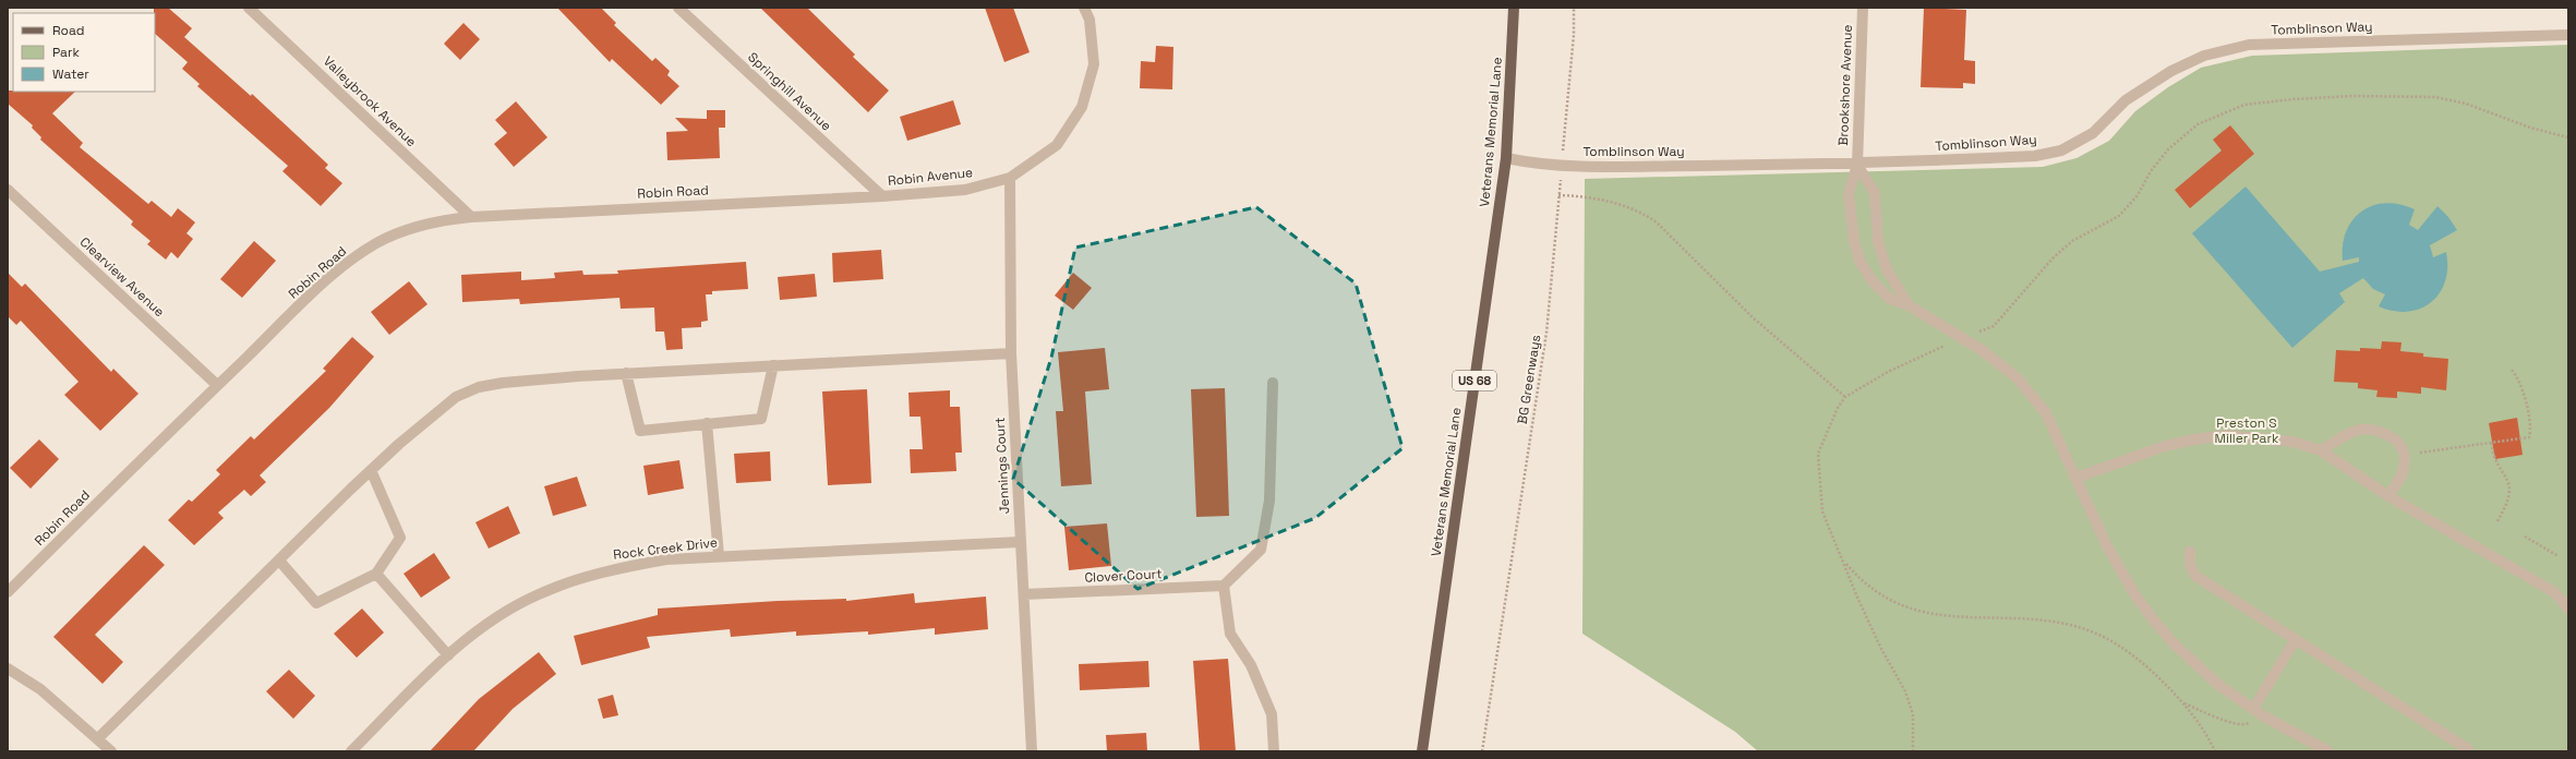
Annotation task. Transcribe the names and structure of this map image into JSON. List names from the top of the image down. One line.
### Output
{"streets":{"main road":["Veterans Memorial Lane","US 68"],"street":["Tomblinson Way","Brookshore Avenue","Springhill Avenue","Valleybrook Avenue","Robin Avenue","Robin Road","Clearview Avenue","Jennings Court","Rock Creek Drive","Clover Court"],"path":["BG Greenways"]},"crossings":[["Tomblinson Way","Brookshore Avenue"],["Tomblinson Way","Veterans Memorial Lane"],["Tomblinson Way","BG Greenways"],["Springhill Avenue","Robin Avenue"],["Springhill Avenue","Robin Road"],["Valleybrook Avenue","Robin Road"],["Robin Avenue","Robin Road"],["Robin Avenue","Jennings Court"],["Robin Road","Clearview Avenue"],["Jennings Court","Rock Creek Drive"],["Jennings Court","Clover Court"]],"parks":["Preston S Miller Park"],"legend":["Road","Park","Water"]}
